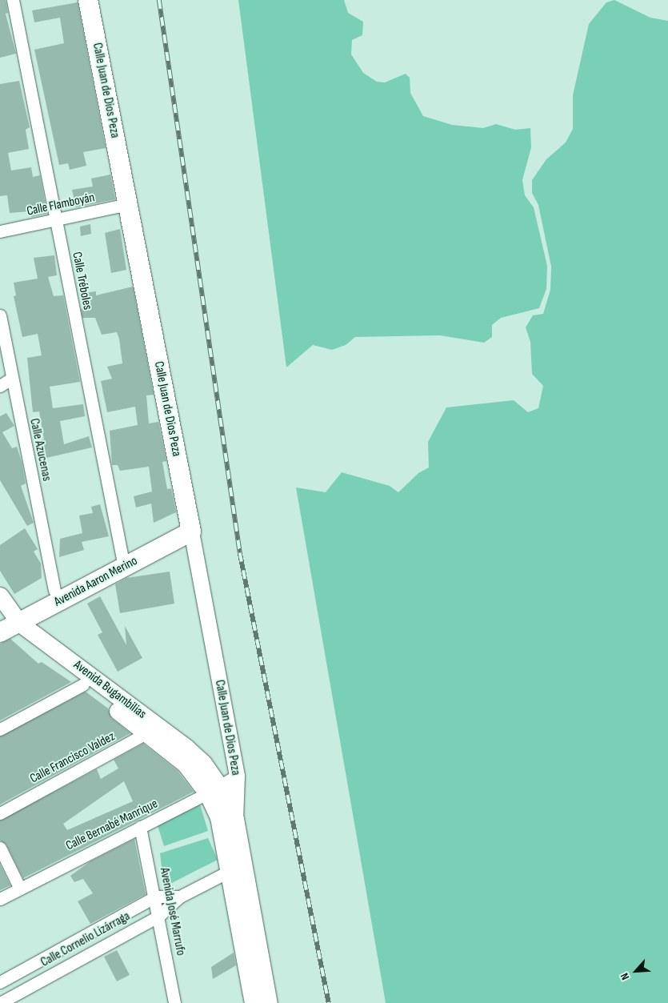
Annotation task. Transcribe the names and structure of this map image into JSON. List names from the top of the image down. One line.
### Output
{"streets":{"main road":["Calle Juan de Dios Peza","Avenida Aaron Merino","Avenida Bugambilias"],"street":["Calle Flamboyán","Calle Tréboles","Calle Azucenas","Calle Francisco Valdez","Calle Bernabé Manrique","Avenida José Marrufo","Calle Cornelio Lizárraga"]},"crossings":[["Calle Juan de Dios Peza","Calle Flamboyán"],["Calle Juan de Dios Peza","Avenida Aaron Merino"],["Calle Juan de Dios Peza","Avenida Bugambilias"],["Calle Juan de Dios Peza","Calle Bernabé Manrique"],["Calle Juan de Dios Peza","Calle Cornelio Lizárraga"],["Calle Flamboyán","Calle Tréboles"],["Calle Tréboles","Avenida Aaron Merino"],["Calle Azucenas","Avenida Aaron Merino"],["Avenida Aaron Merino","Avenida Bugambilias"],["Avenida Bugambilias","Calle Francisco Valdez"],["Avenida Bugambilias","Calle Bernabé Manrique"],["Calle Bernabé Manrique","Avenida José Marrufo"],["Avenida José Marrufo","Calle Cornelio Lizárraga"]],"north":"bottom left"}
